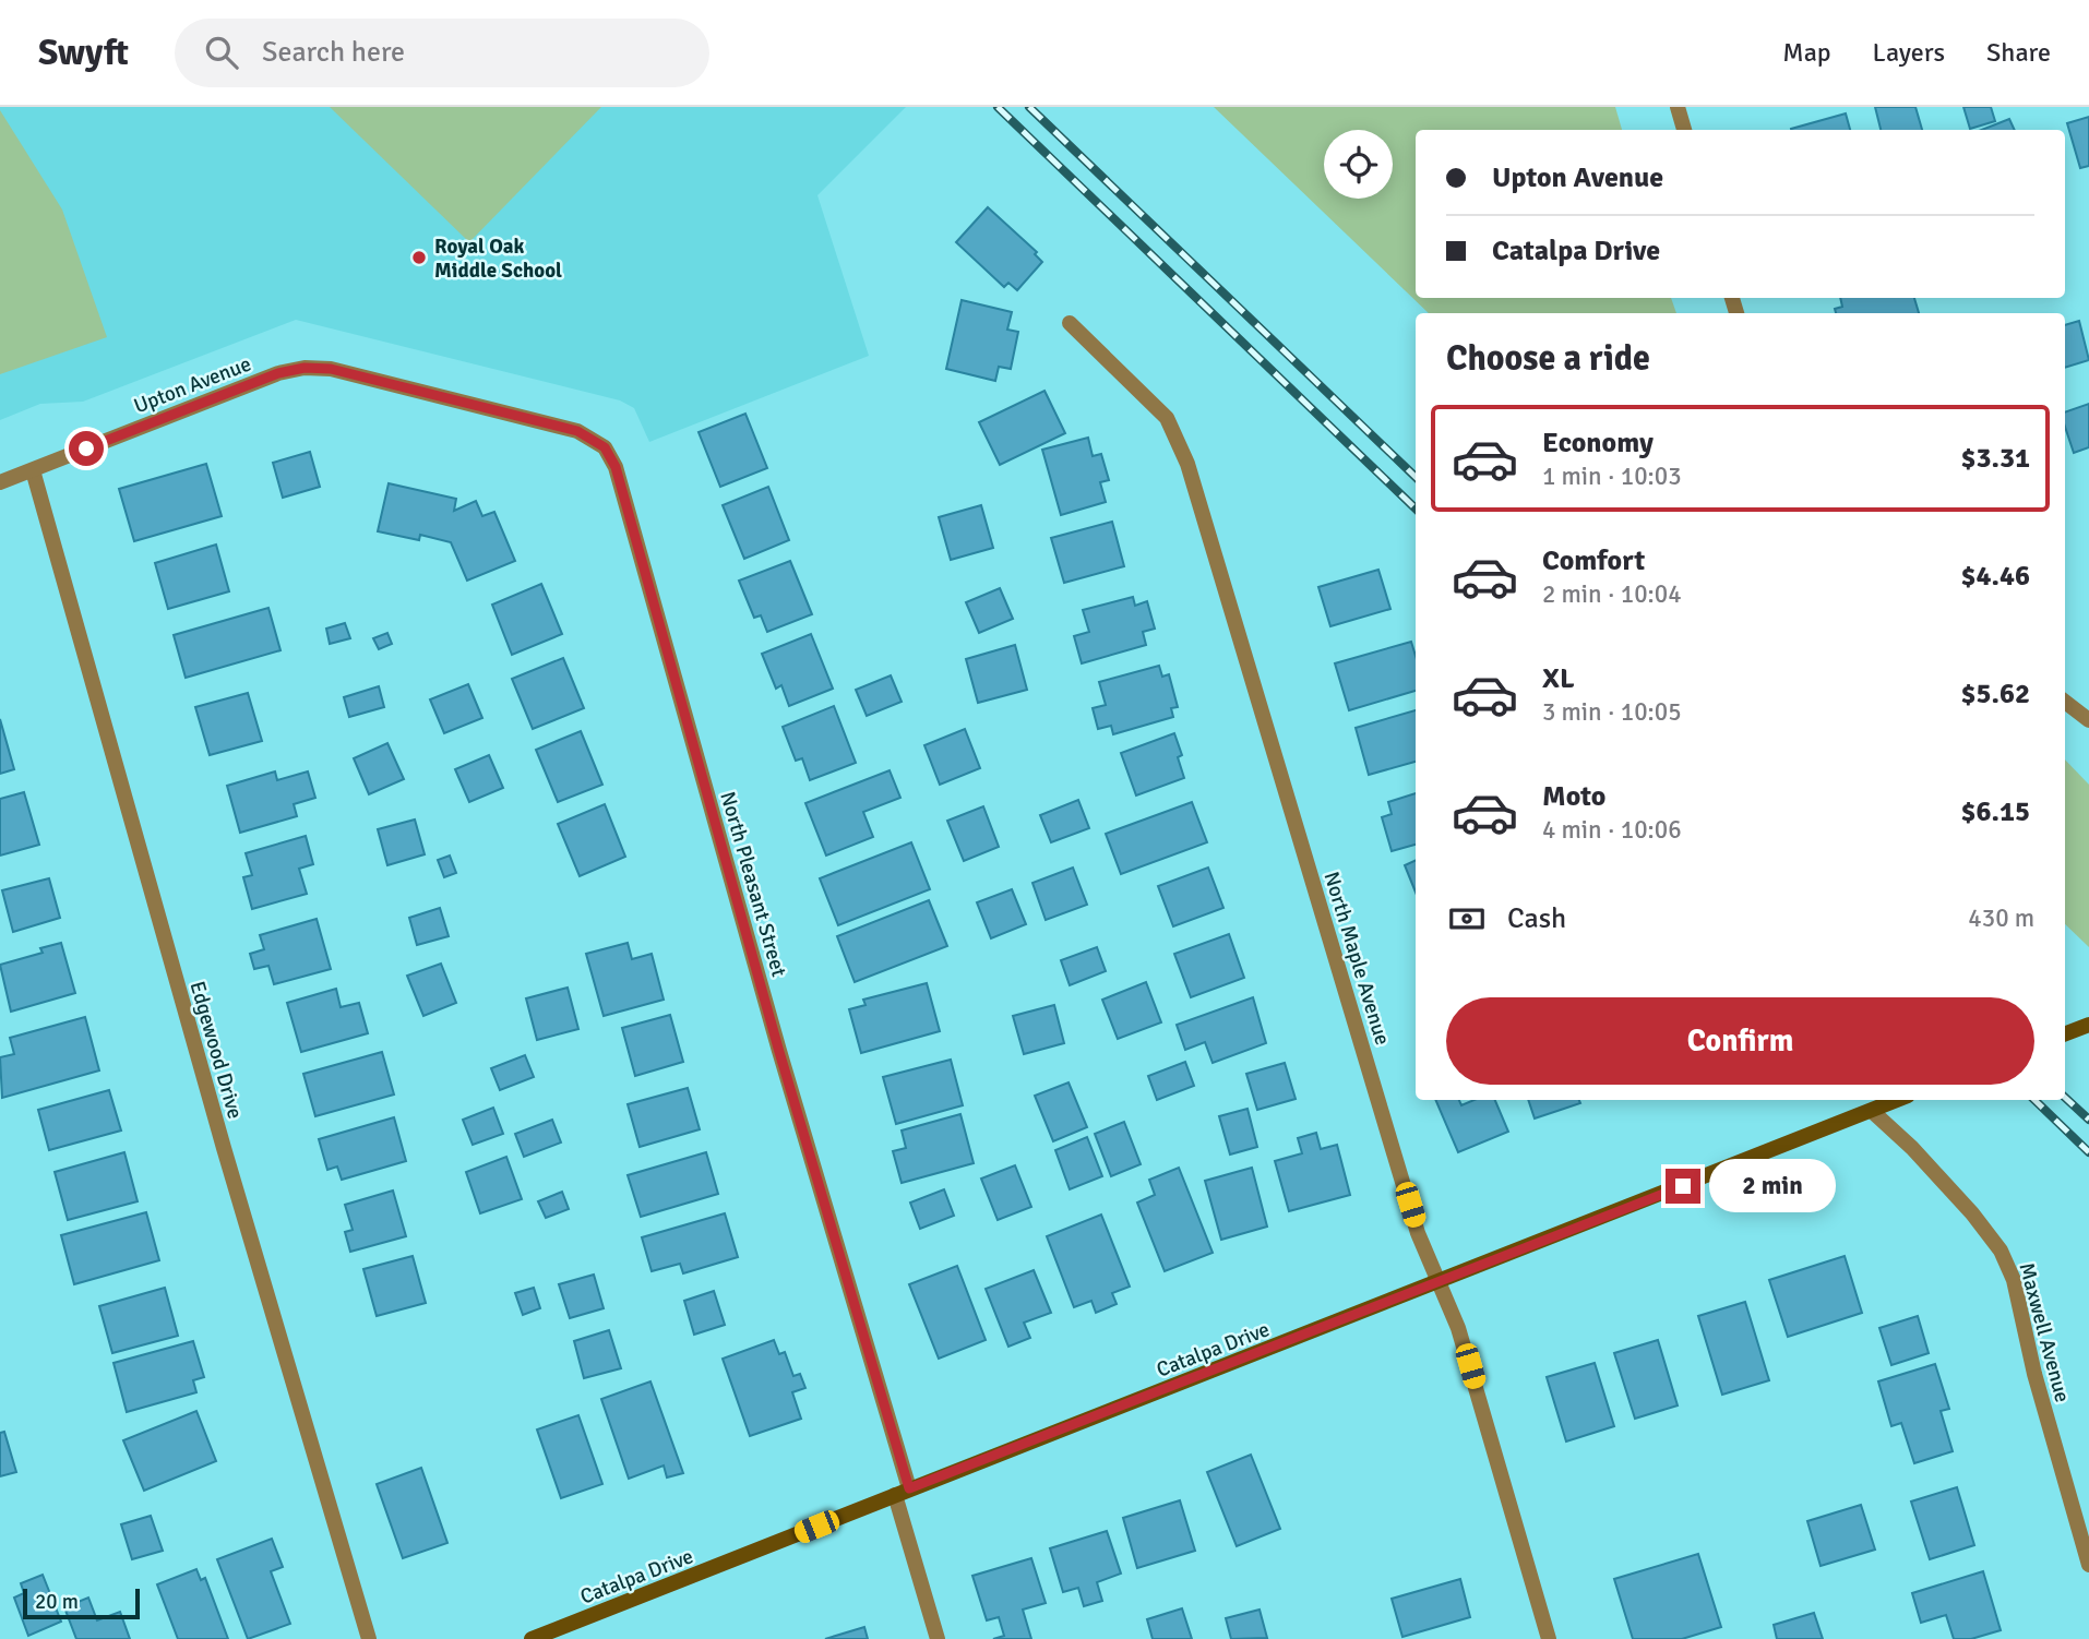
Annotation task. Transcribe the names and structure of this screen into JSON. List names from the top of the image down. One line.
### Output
{"streets":{"street":["Upton Avenue","North Pleasant Street","North Maple Avenue","Edgewood Drive","Maxwell Avenue","Catalpa Drive"]},"crossings":[["Upton Avenue","North Pleasant Street"],["Upton Avenue","Edgewood Drive"],["North Pleasant Street","Catalpa Drive"],["North Maple Avenue","Catalpa Drive"],["Maxwell Avenue","Catalpa Drive"]],"places":["Royal Oak Middle School"],"scale_bar":"20 m","page":{"header":"Swyft","search":"Search here","nav":["Map","Layers","Share"],"banner":["Upton Avenue","Catalpa Drive"],"heading":"Choose a ride","list":[{"name":"Economy","note":"1 min · 10:03","value":"$3.31"},{"name":"Comfort","note":"2 min · 10:04","value":"$4.46"},{"name":"XL","note":"3 min · 10:05","value":"$5.62"},{"name":"Moto","note":"4 min · 10:06","value":"$6.15"}],"pay":["Cash","430 m"],"buttons":"Confirm","bubble":"2 min","scale":"20 m"}}
